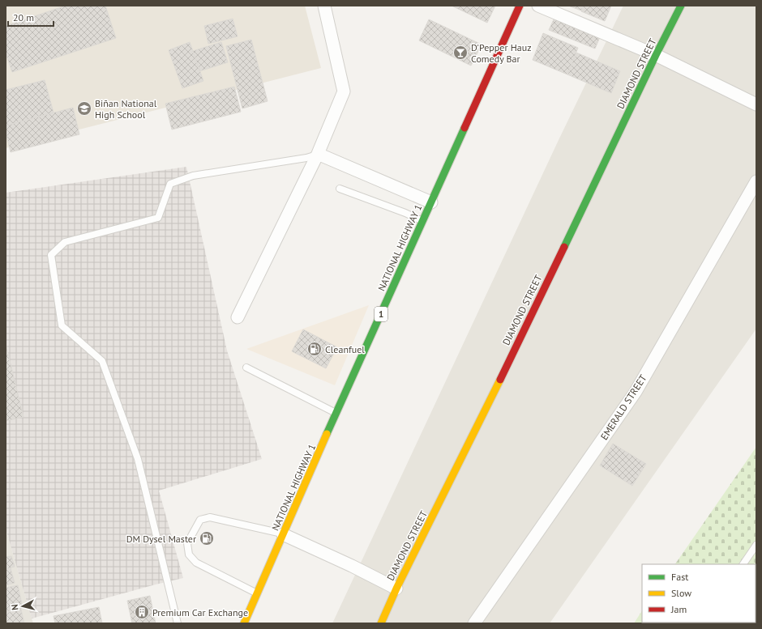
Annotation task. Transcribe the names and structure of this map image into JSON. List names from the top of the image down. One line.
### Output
{"streets":{"main road":["DIAMOND STREET","NATIONAL HIGHWAY 1","1"],"street":["EMERALD STREET"]},"places":{"bar":["D'Pepper Hauz Comedy Bar"],"school or university":["Biñan National High School"],"fuel station":["Cleanfuel","DM Dysel Master"],"building":["Premium Car Exchange"]},"legend":["Fast","Slow","Jam"],"scale_bar":"20 m","north":"left"}
